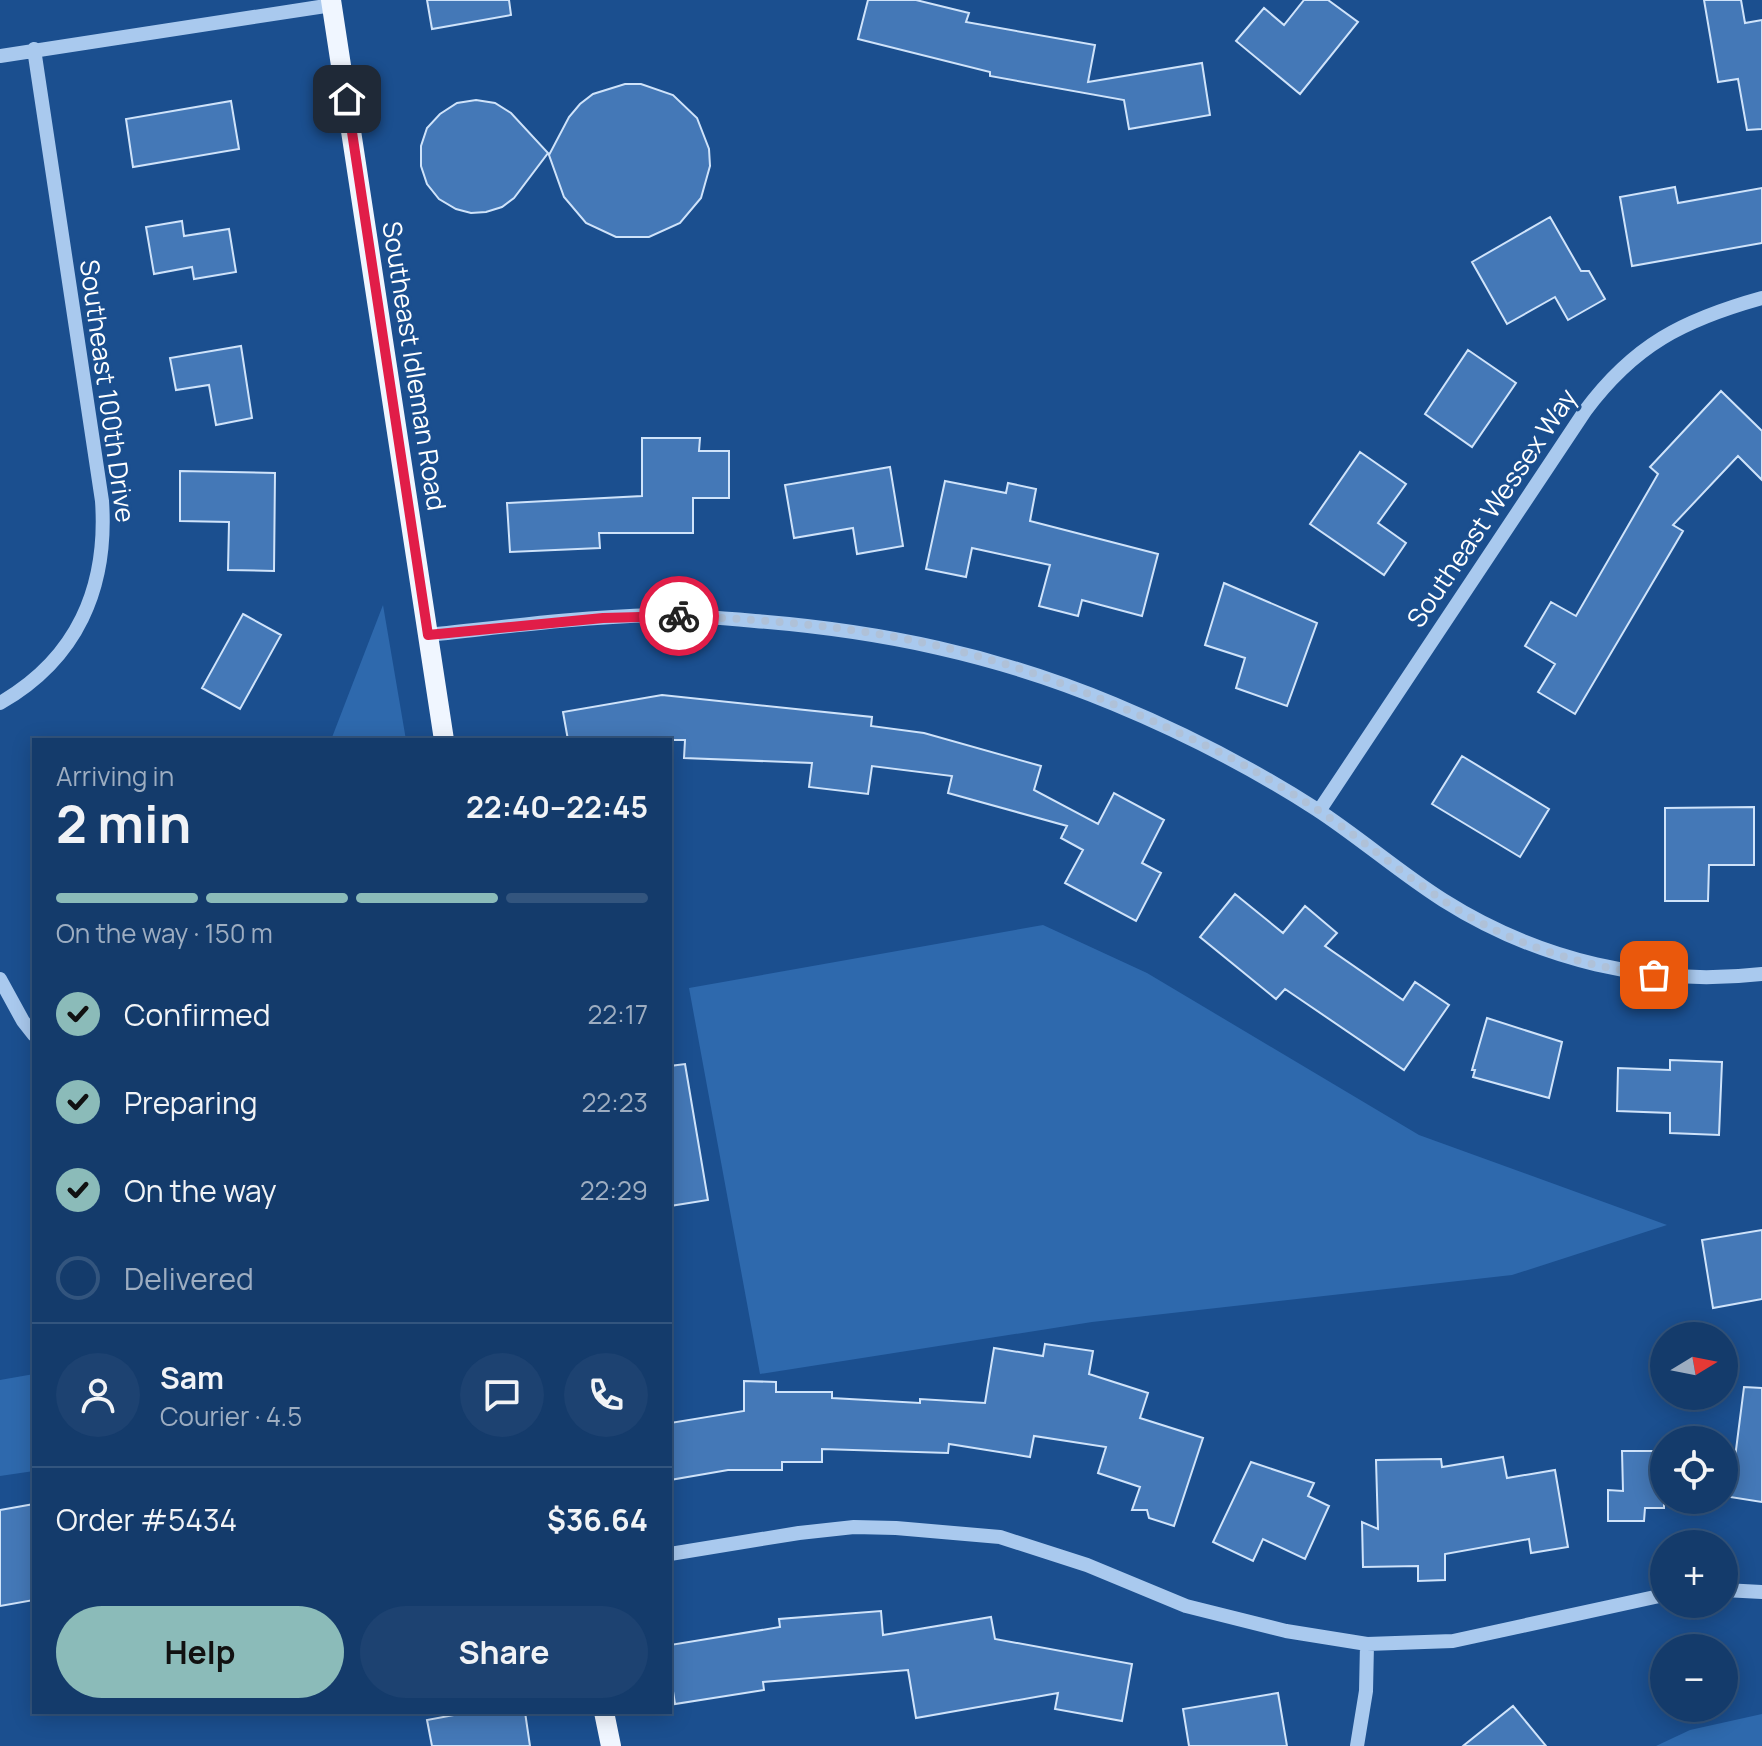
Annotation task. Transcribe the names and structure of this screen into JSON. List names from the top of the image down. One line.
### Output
{"streets":{"main road":["Southeast Idleman Road"],"street":["Southeast 100th Drive","Southeast Wessex Way"]},"north":"right","page":{"heading":["2 min","Arriving in","22:40–22:45"],"panel":["Sam","Courier · 4.5","Order #5434","$36.64"],"bar":"On the way · 150 m","list":[["Confirmed","22:17"],["Preparing","22:23"],["On the way","22:29"],"Delivered"],"map_buttons":["+","−"],"buttons":["Help","Share"]}}
